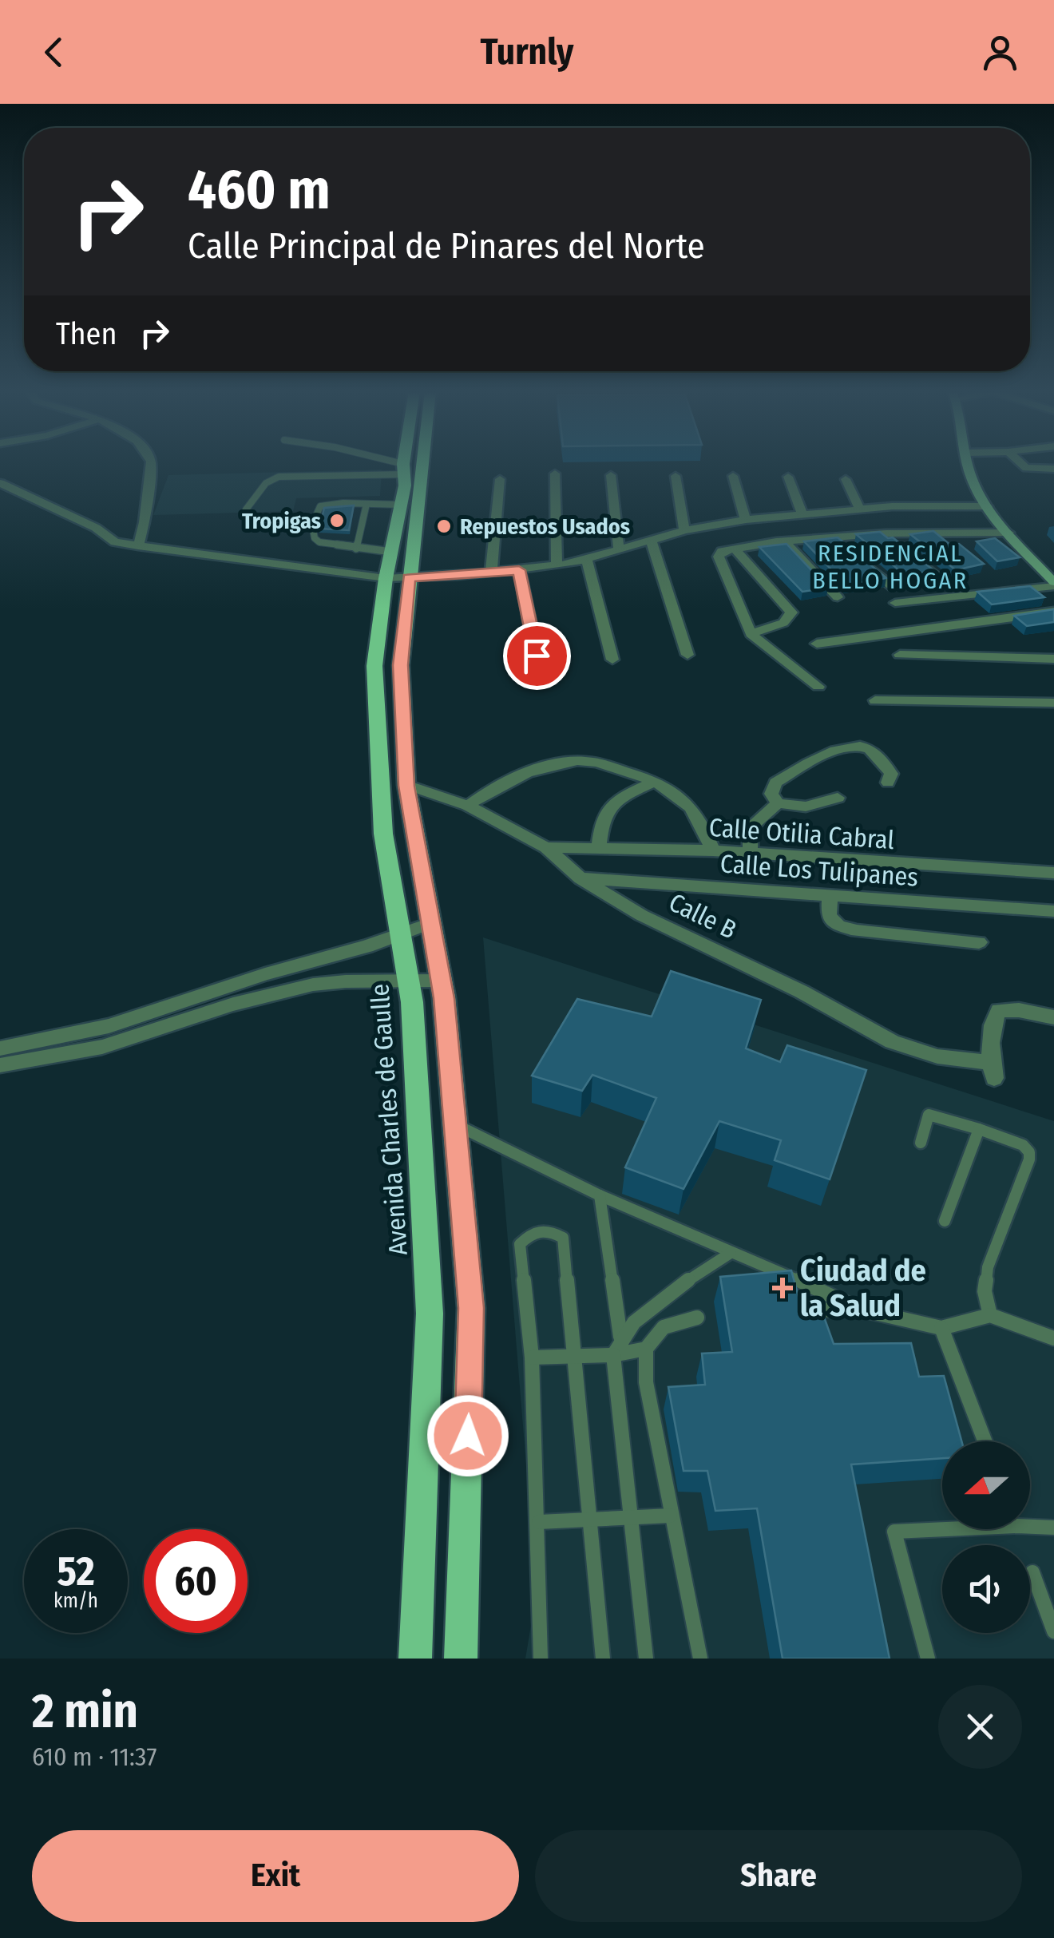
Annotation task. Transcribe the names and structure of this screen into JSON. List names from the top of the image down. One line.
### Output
{"streets":{"main road":["Avenida Charles de Gaulle"],"street":["Calle Otilia Cabral","Calle Los Tulipanes","Calle B"]},"crossings":[["Calle Otilia Cabral","Calle B"],["Calle Los Tulipanes","Calle B"],["Calle B","Avenida Charles de Gaulle"]],"districts":["RESIDENCIAL BELLO HOGAR"],"places":{"other":["Tropigas","Repuestos Usados"],"health":["Ciudad de la Salud"]},"north":"left","page":{"header":"Turnly","turn":["460 m","Calle Principal de Pinares del Norte"],"then":"Then","speed":"52 km/h","limit":"60","heading":["2 min","610 m · 11:37"],"buttons":["Exit","Share"]}}
